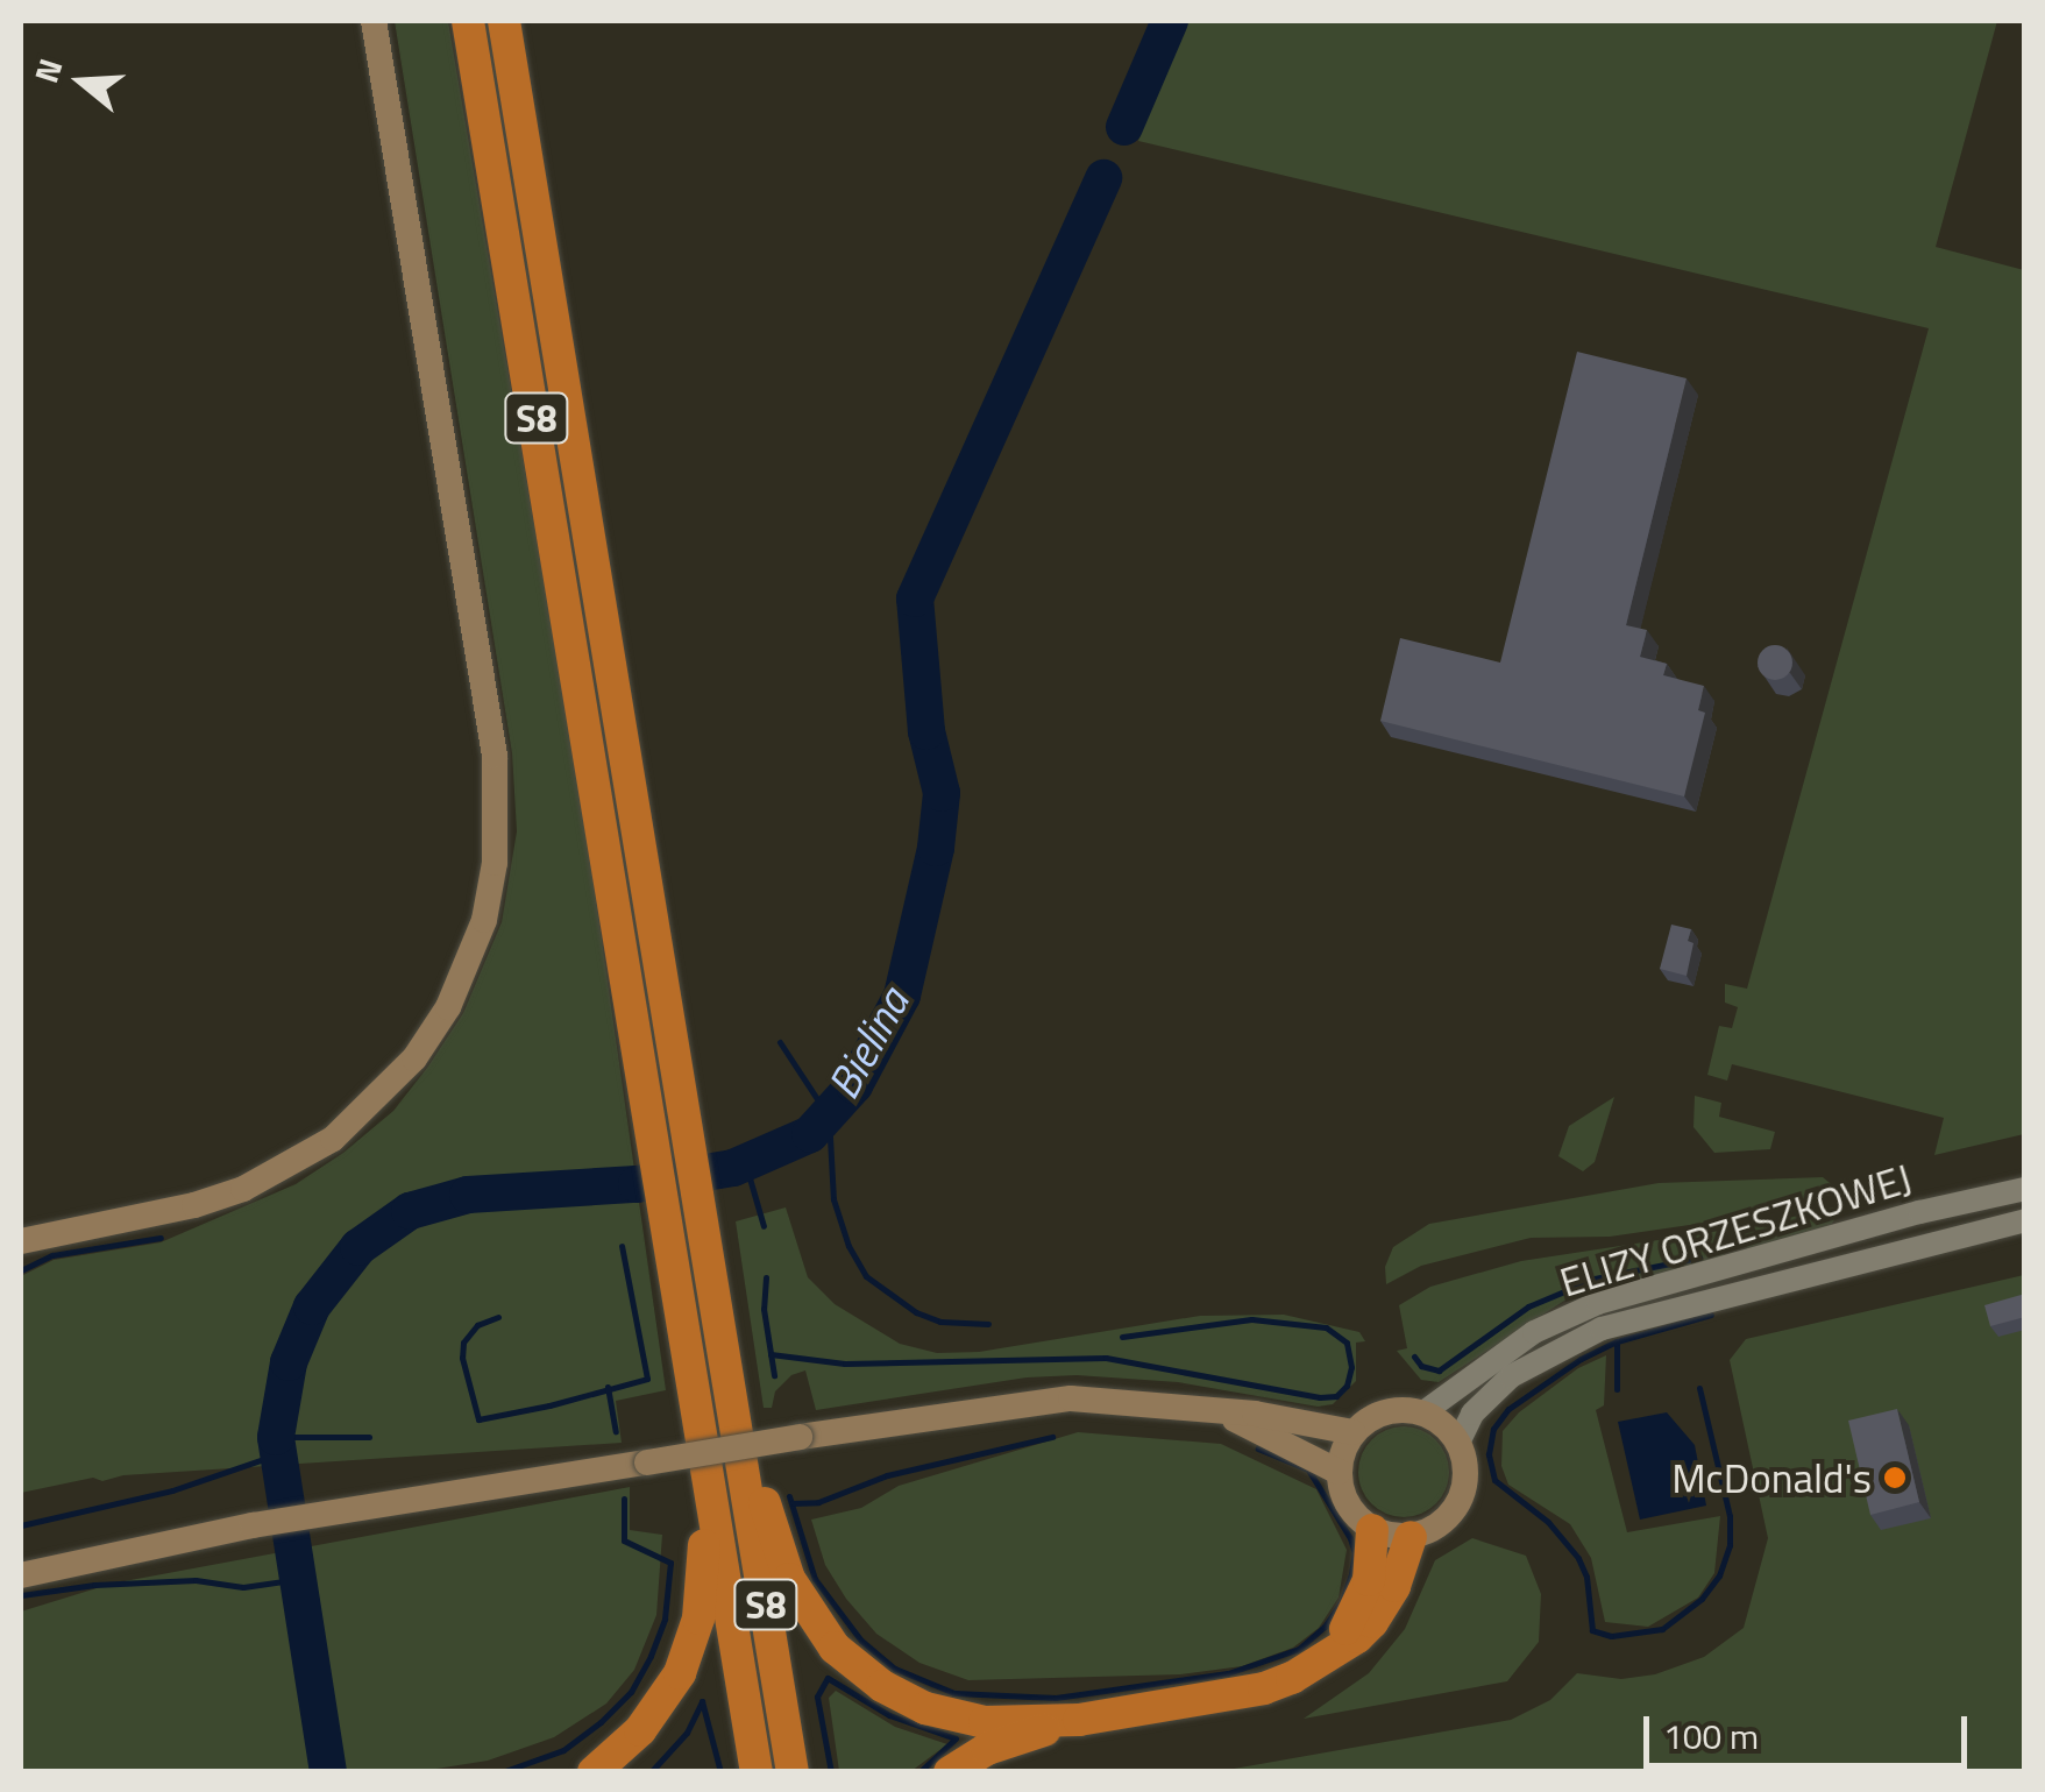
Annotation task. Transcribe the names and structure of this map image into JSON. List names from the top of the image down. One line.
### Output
{"streets":{"highway":["S8"],"street":["ELIZY ORZESZKOWEJ"]},"water":["Bielina"],"places":["McDonald's"],"scale_bar":"100 m","north":"left"}
